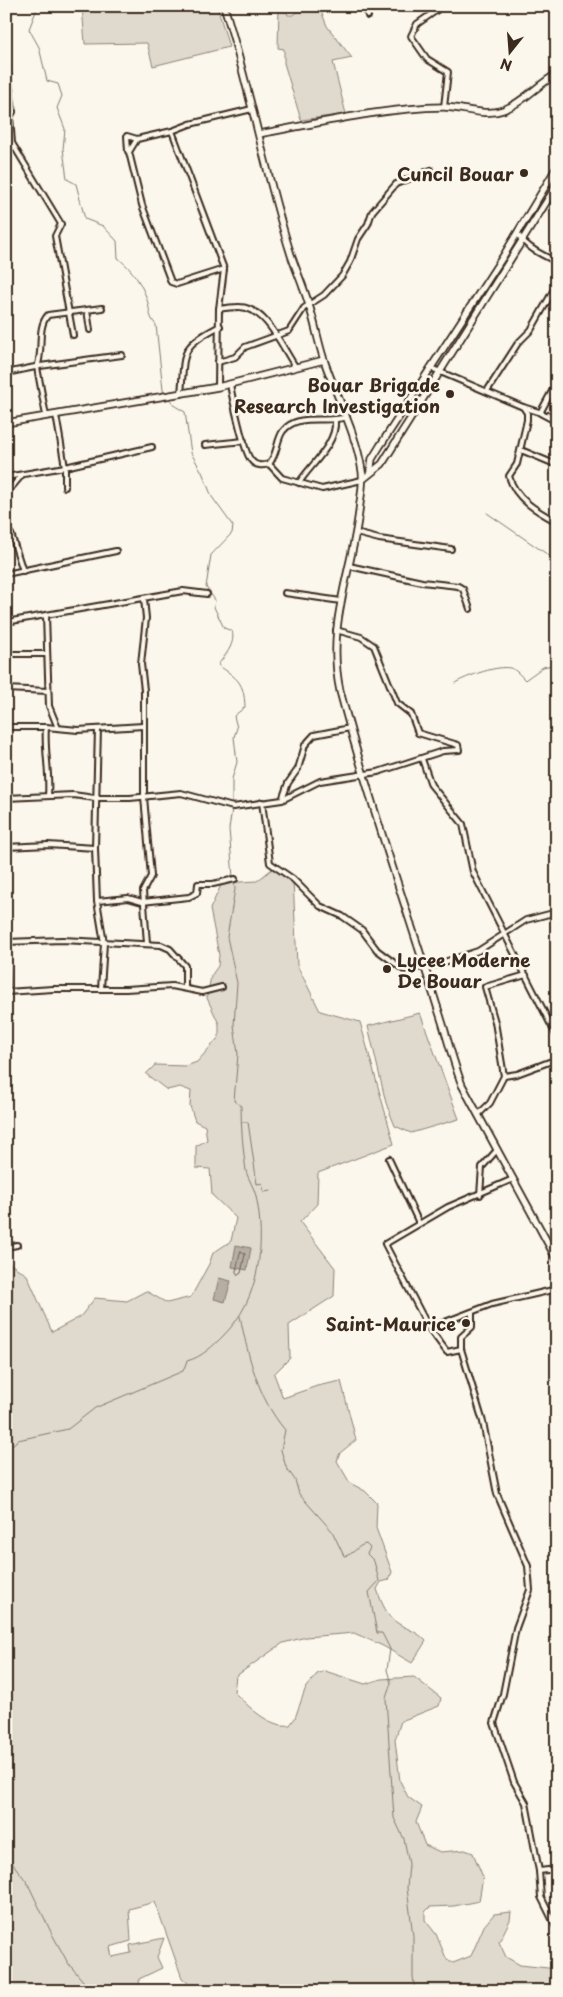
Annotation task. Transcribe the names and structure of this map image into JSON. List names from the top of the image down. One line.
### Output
{"places":["Cuncil Bouar","Bouar Brigade Research Investigation","Lycee Moderne De Bouar","Saint-Maurice"],"north":"bottom"}
